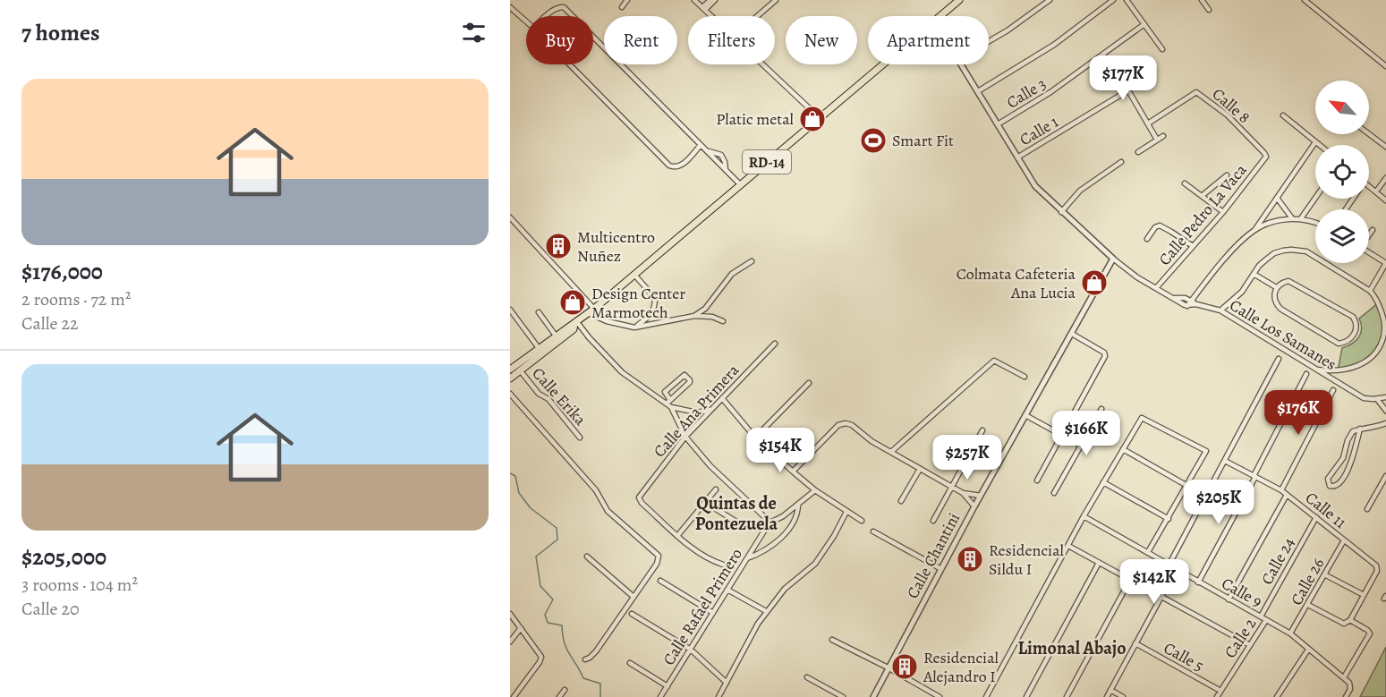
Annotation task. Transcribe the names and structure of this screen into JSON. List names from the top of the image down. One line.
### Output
{"streets":{"main road":["RD-14"],"street":["Calle 3","Calle 8","Calle 1","Calle Pedro La Vaca","Calle Los Samanes","Calle Erika","Calle Ana Primera","Calle 11","Calle Chantini","Calle 24","Calle 26","Calle 9","Calle Rafael Primero","Calle 2","Calle 5"]},"crossings":[["Calle 8","Calle Pedro La Vaca"],["RD-14","Calle Erika"],["Calle 11","Calle 24"],["Calle 11","Calle 26"],["Calle 24","Calle 9"],["Calle 26","Calle 9"],["Calle 9","Calle 2"],["Calle 2","Calle 5"]],"districts":["Quintas de Pontezuela","Limonal Abajo"],"places":{"shop":["Platic metal","Colmata Cafeteria Ana Lucia","Design Center Marmotech"],"sports":["Smart Fit"],"building":["Multicentro Nuñez","Residencial Sildu I","Residencial Alejandro I"]},"north":"top left","page":{"heading":"7 homes","chip":["Buy","Rent","Filters","New","Apartment"],"price":["$177K","$176K","$166K","$154K","$257K","$205K","$142K"],"list":[{"name":"$176,000","note":"2 rooms · 72 m² · Calle 22"},{"name":"$205,000","note":"3 rooms · 104 m² · Calle 20"}]}}
